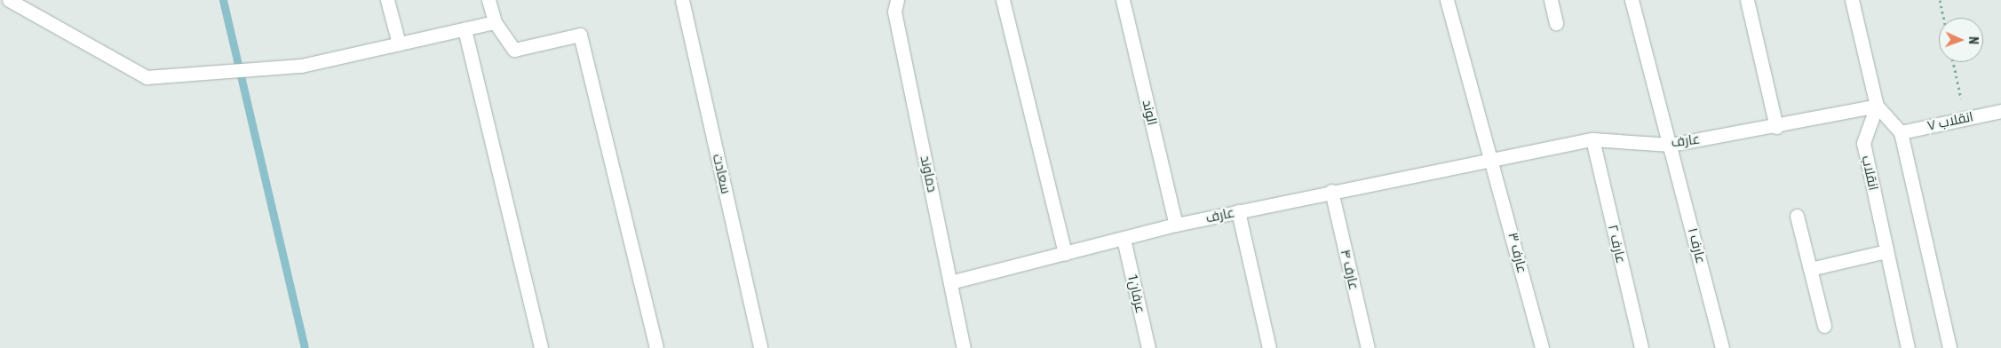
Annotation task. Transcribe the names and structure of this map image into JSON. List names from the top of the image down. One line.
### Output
{"streets":{"street":["الوند","انقلاب ۷","عارف","انقلاب","سعادت","دماوند","عارف ۲","عارف ۱","عارف ۳","عارف ۴","عرفان1"]},"crossings":[["الوند","عارف"],["عارف","انقلاب"],["عارف","دماوند"],["عارف","عارف ۲"],["عارف","عارف ۱"],["عارف","عارف ۳"],["عارف","عارف ۴"],["عارف","عرفان1"]],"north":"right"}
